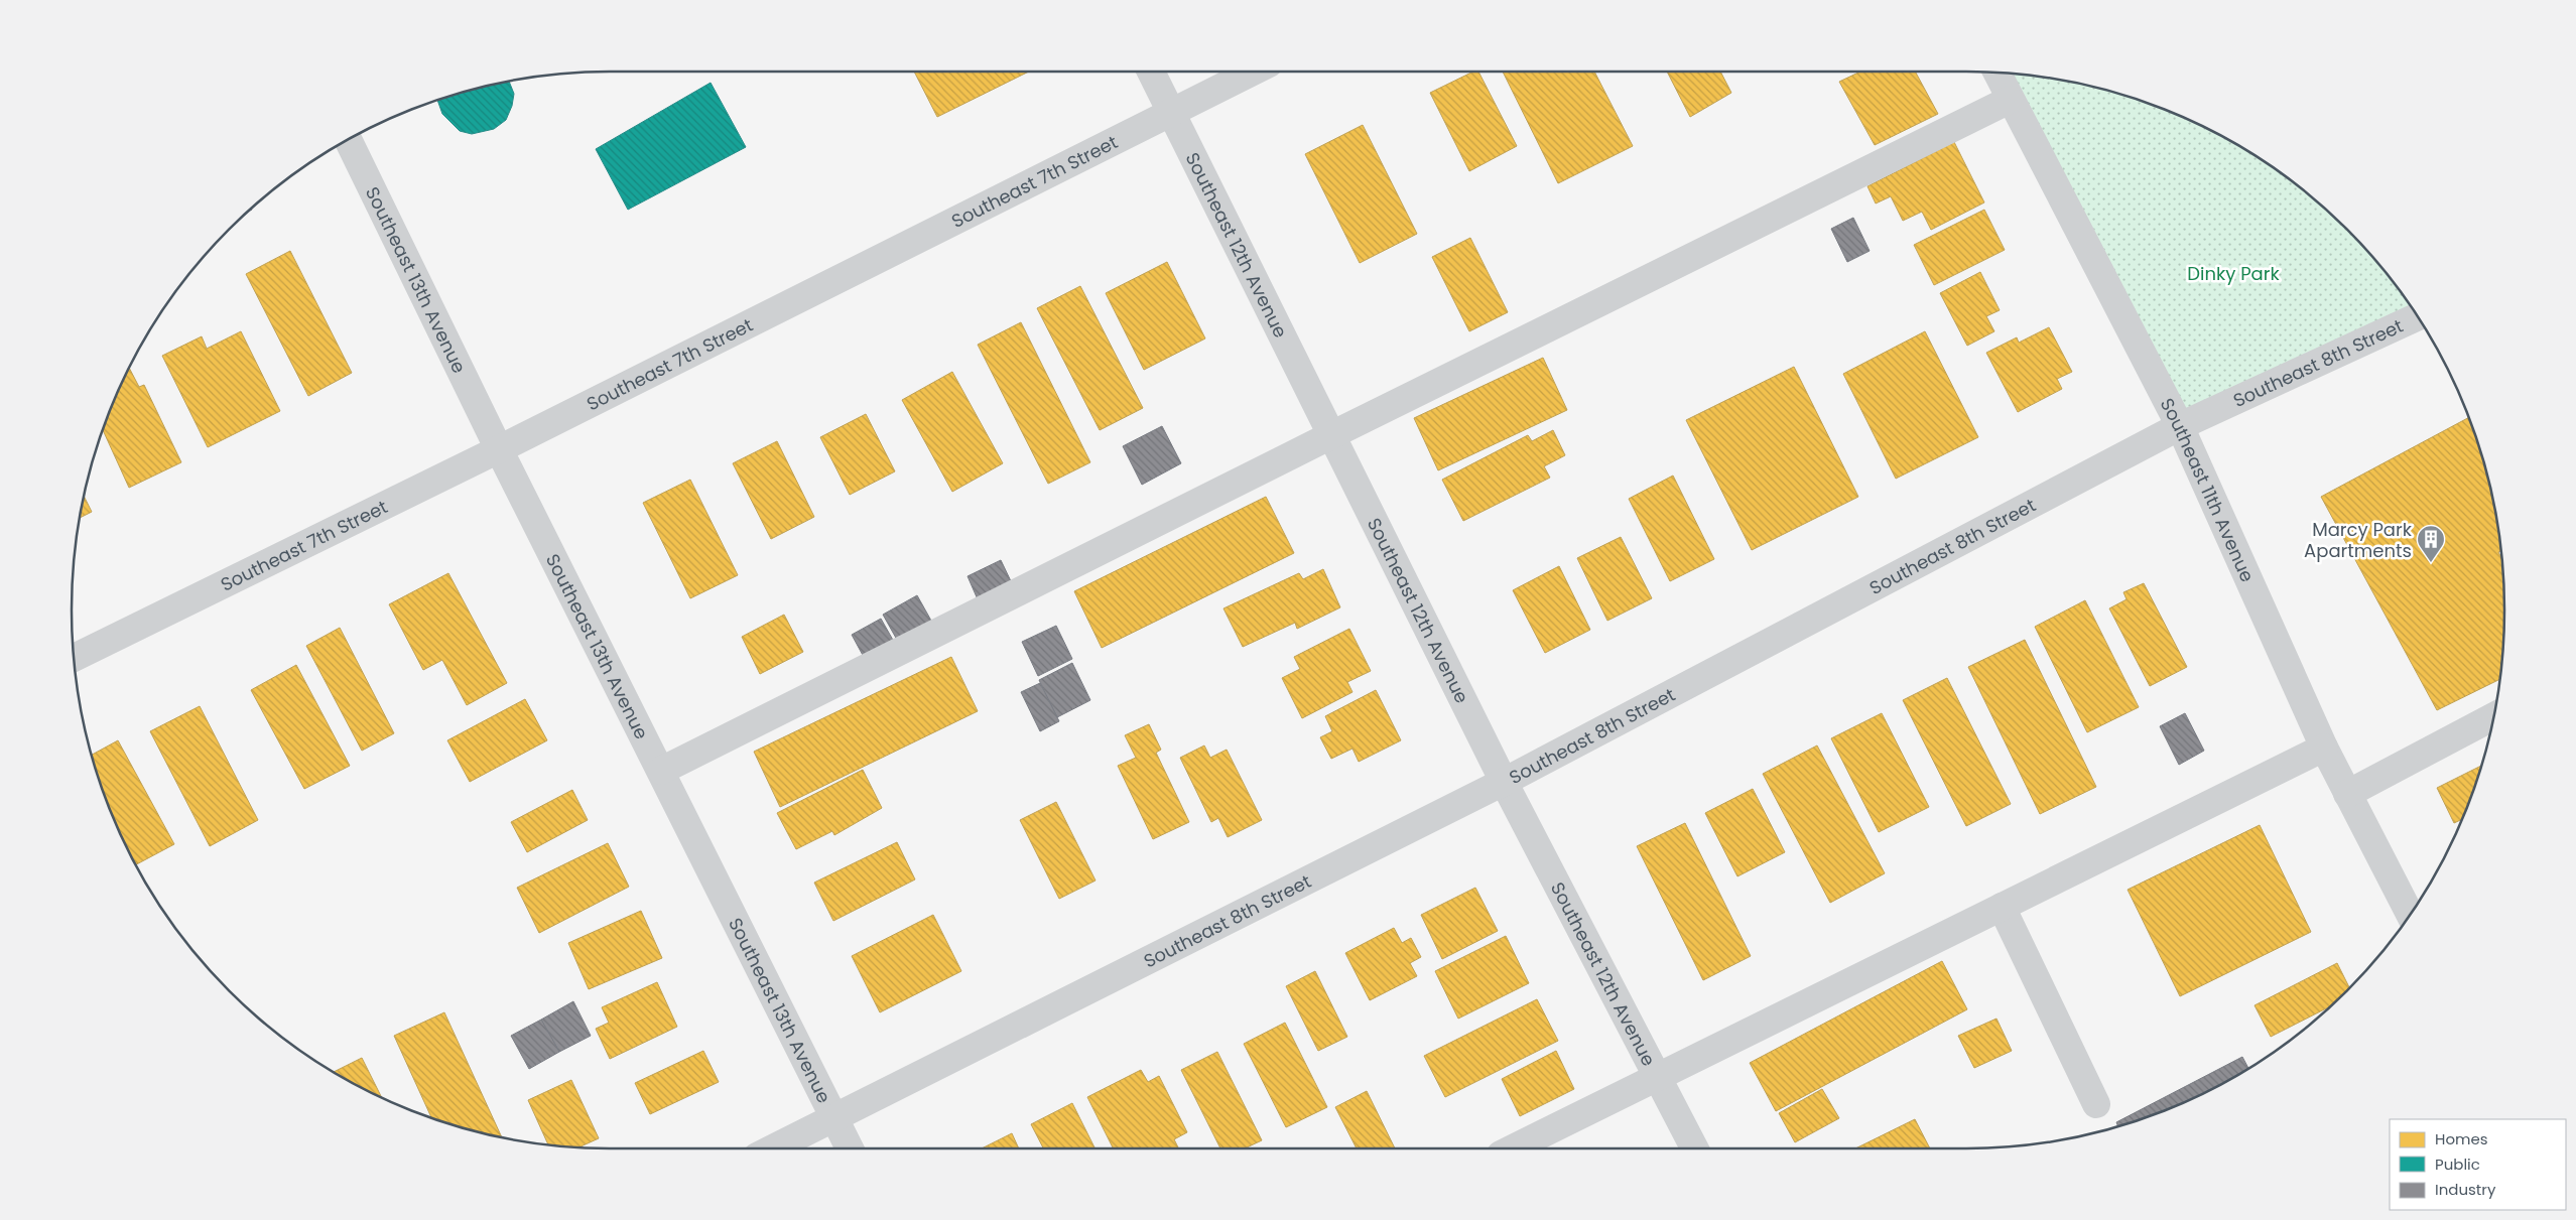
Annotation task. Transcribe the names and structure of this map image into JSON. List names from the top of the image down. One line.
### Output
{"streets":{"street":["Southeast 7th Street","Southeast 12th Avenue","Southeast 13th Avenue","Southeast 8th Street","Southeast 11th Avenue"]},"crossings":[["Southeast 7th Street","Southeast 12th Avenue"],["Southeast 7th Street","Southeast 13th Avenue"],["Southeast 12th Avenue","Southeast 8th Street"],["Southeast 13th Avenue","Southeast 8th Street"],["Southeast 8th Street","Southeast 11th Avenue"]],"parks":["Dinky Park"],"places":{"building":["Marcy Park Apartments"]},"legend":["Homes","Public","Industry"]}
